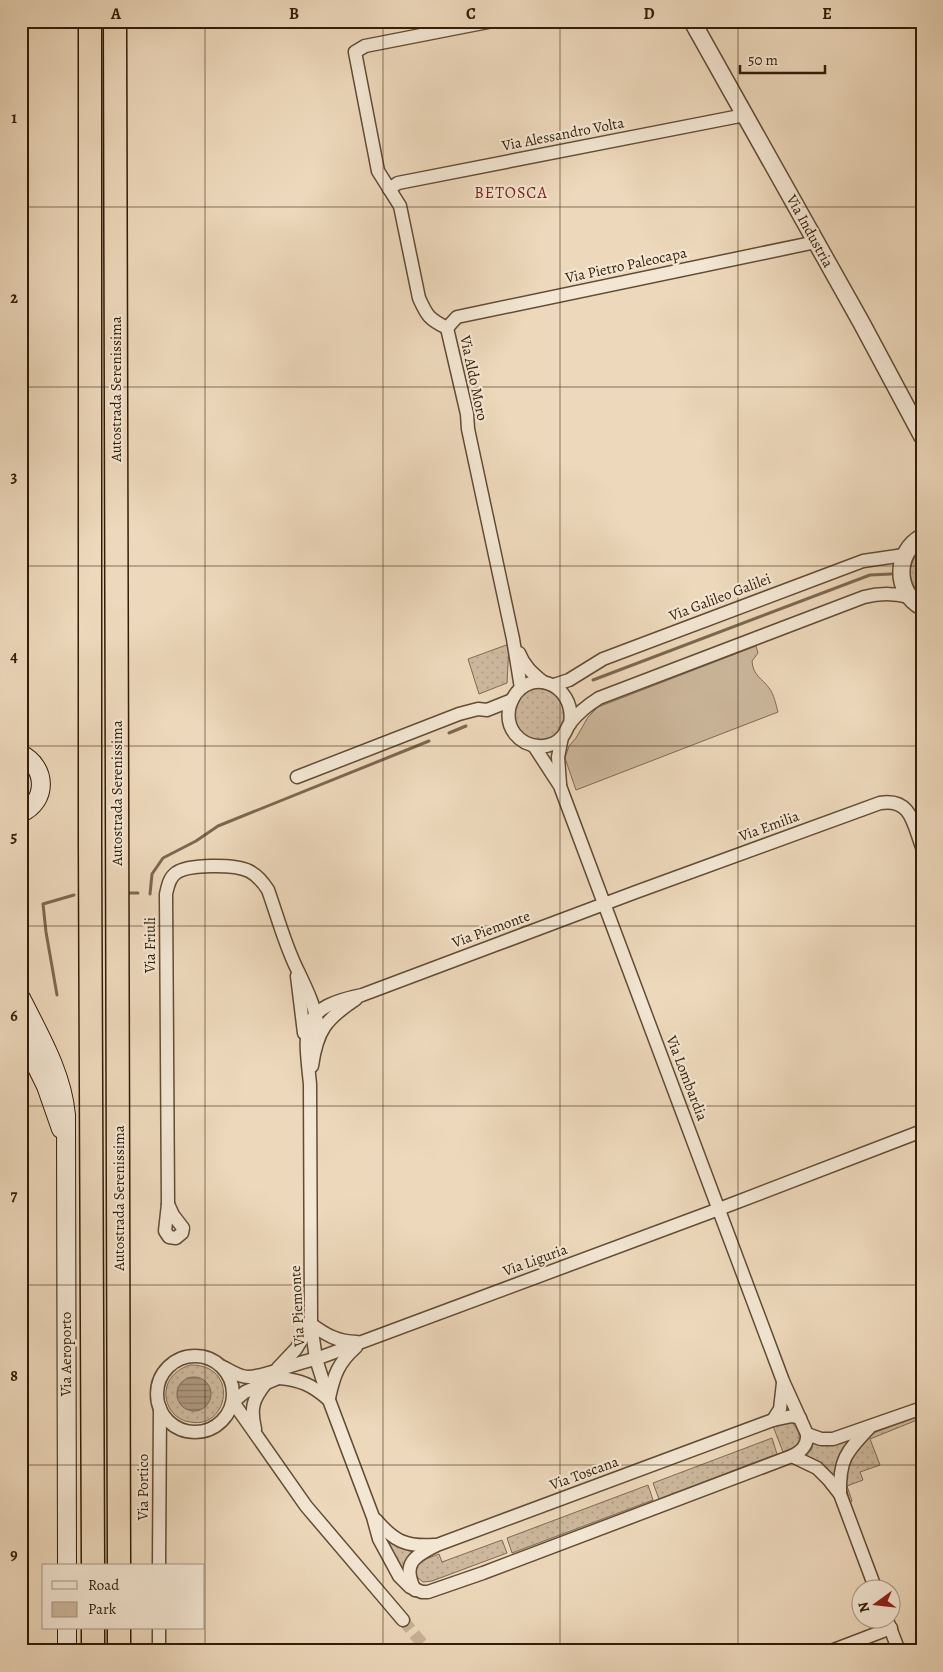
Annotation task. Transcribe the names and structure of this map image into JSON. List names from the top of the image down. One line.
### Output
{"streets":{"highway":["Autostrada Serenissima"],"main road":["Via Aeroporto"],"street":["Via Alessandro Volta","Via Industria","Via Pietro Paleocapa","Via Aldo Moro","Via Galileo Galilei","Via Emilia","Via Piemonte","Via Friuli","Via Lombardia","Via Liguria","Via Toscana","Via Portico"]},"crossings":[["Via Alessandro Volta","Via Industria"],["Via Alessandro Volta","Via Aldo Moro"],["Via Industria","Via Pietro Paleocapa"],["Via Pietro Paleocapa","Via Aldo Moro"],["Via Aldo Moro","Via Galileo Galilei"],["Via Aldo Moro","Via Lombardia"],["Via Galileo Galilei","Via Lombardia"],["Via Emilia","Via Piemonte"],["Via Emilia","Via Lombardia"],["Via Piemonte","Via Friuli"],["Via Piemonte","Via Lombardia"],["Via Piemonte","Via Liguria"],["Via Piemonte","Via Toscana"],["Via Lombardia","Via Liguria"],["Via Lombardia","Via Toscana"],["Via Liguria","Via Portico"]],"districts":["BETOSCA"],"legend":["Road","Park"],"scale_bar":"50 m","north":"left","grid":{"columns":["A","B","C","D","E"],"rows":["1","2","3","4","5","6","7","8","9"]}}
